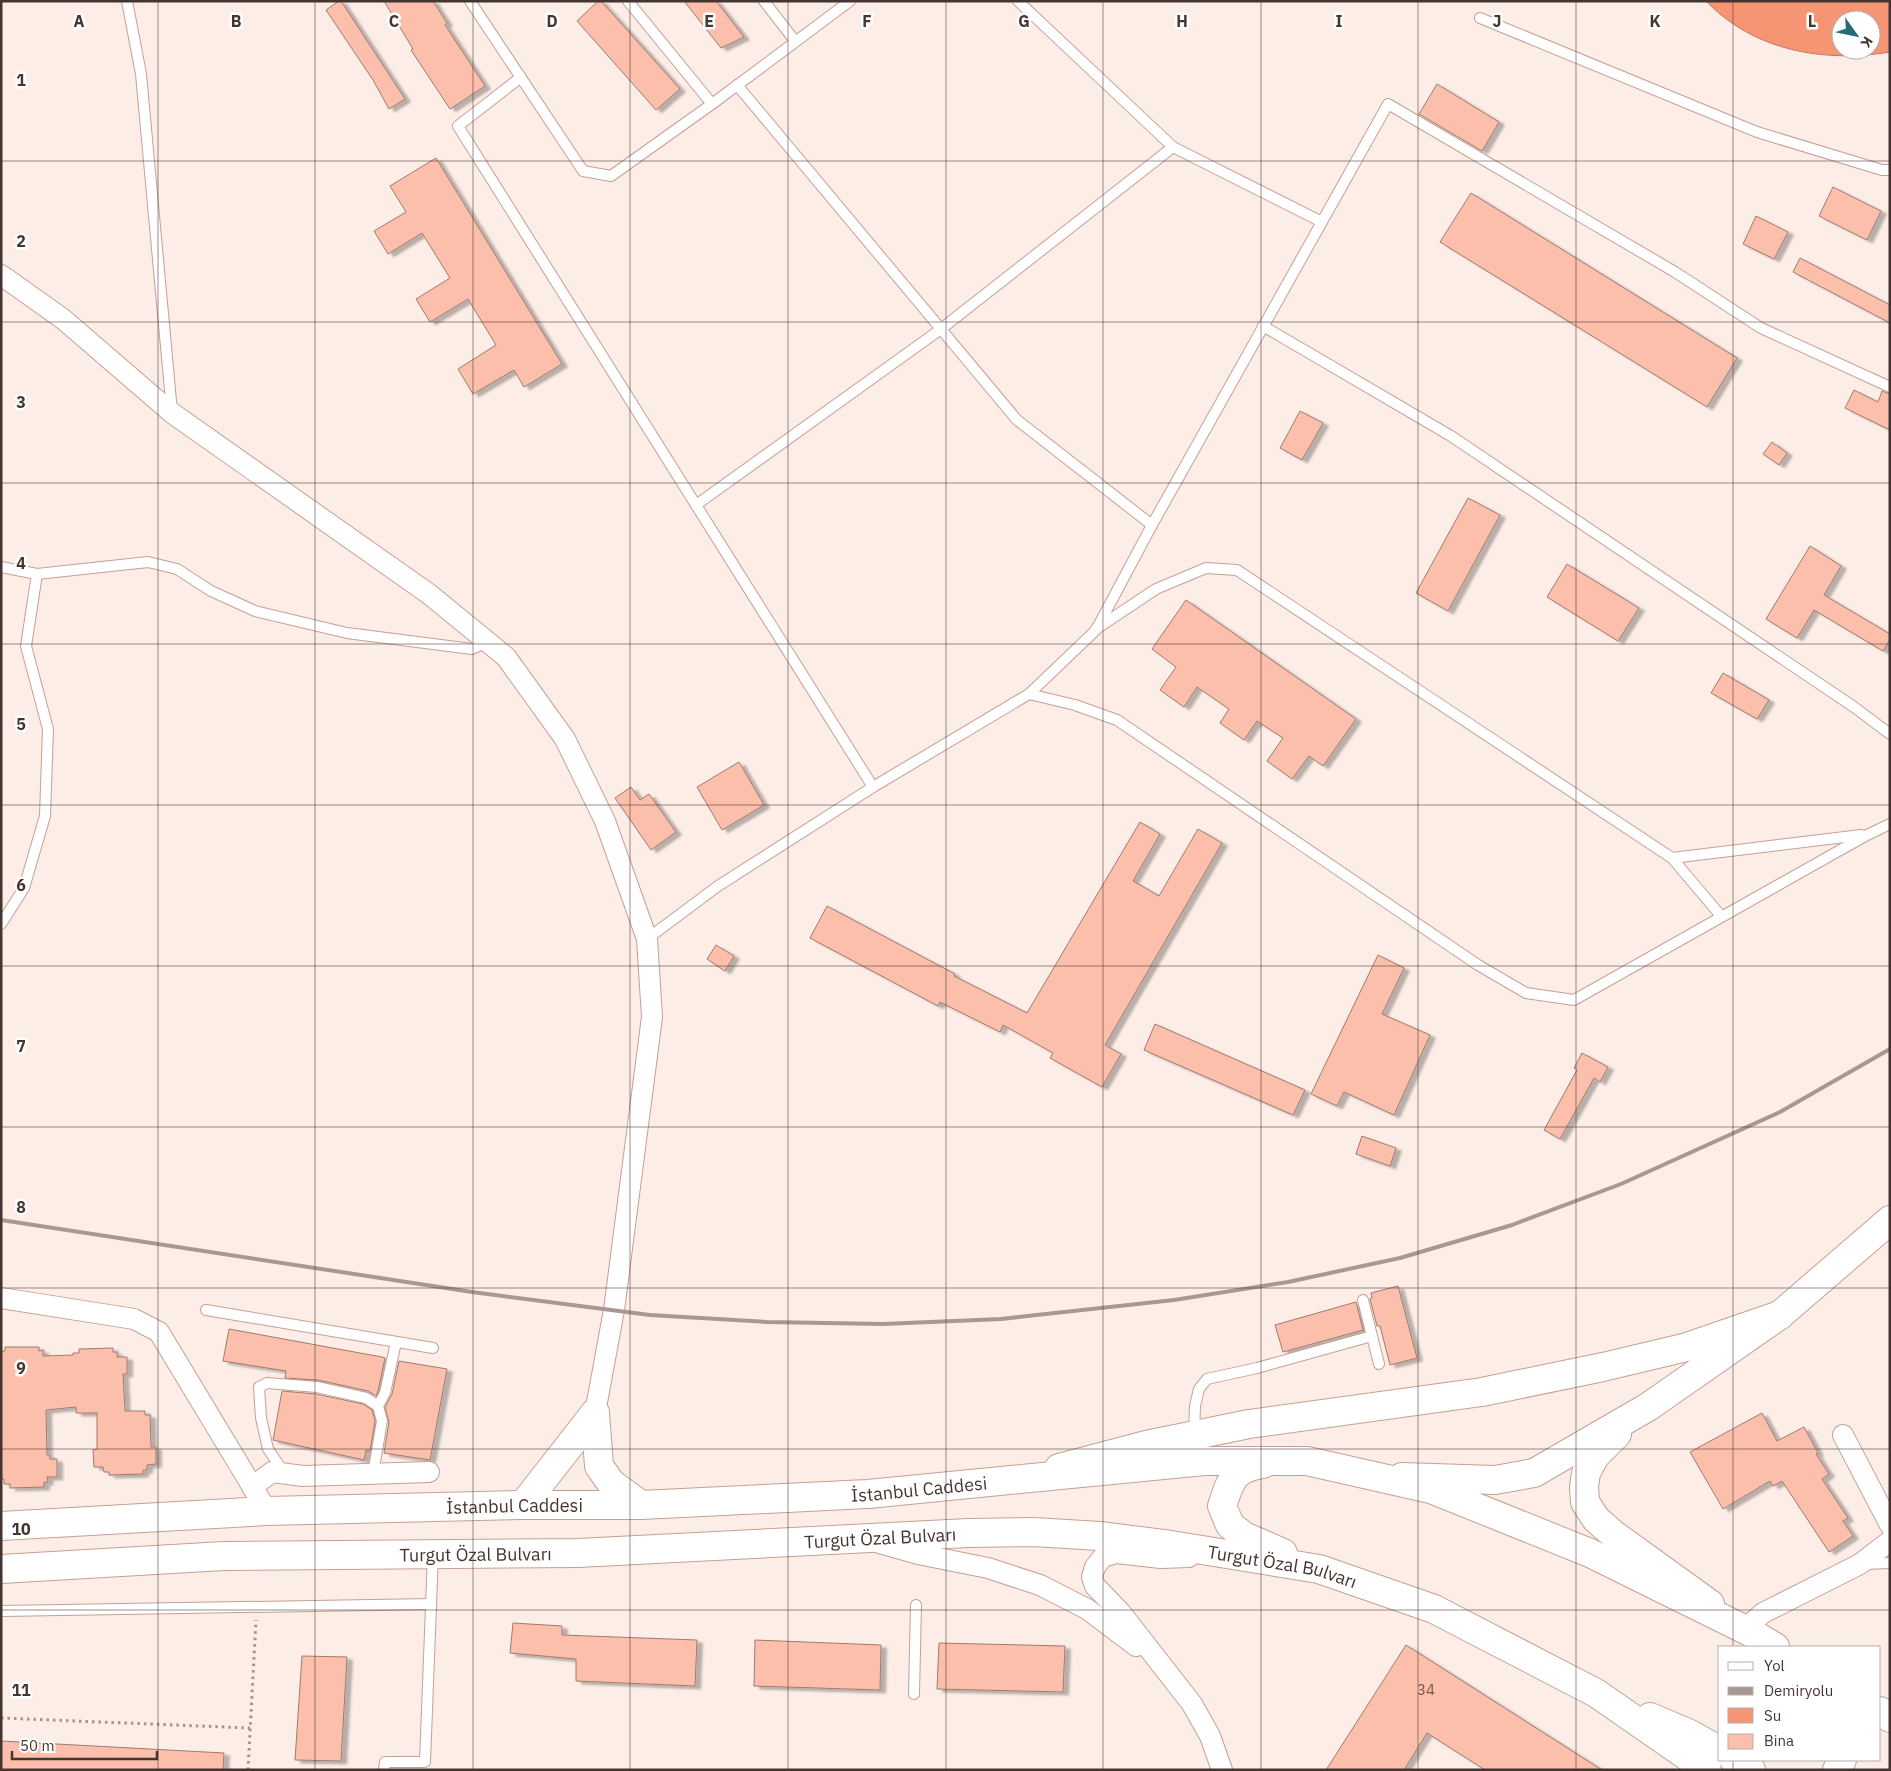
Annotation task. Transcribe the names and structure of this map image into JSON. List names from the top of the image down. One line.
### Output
{"streets":{"main road":["İstanbul Caddesi","Turgut Özal Bulvarı"]},"house_numbers":["34"],"legend":["Yol","Demiryolu","Su","Bina"],"scale_bar":"50 m","north":"bottom right","grid":{"columns":["A","B","C","D","E","F","G","H","I","J","K","L"],"rows":["1","2","3","4","5","6","7","8","9","10","11"]}}
